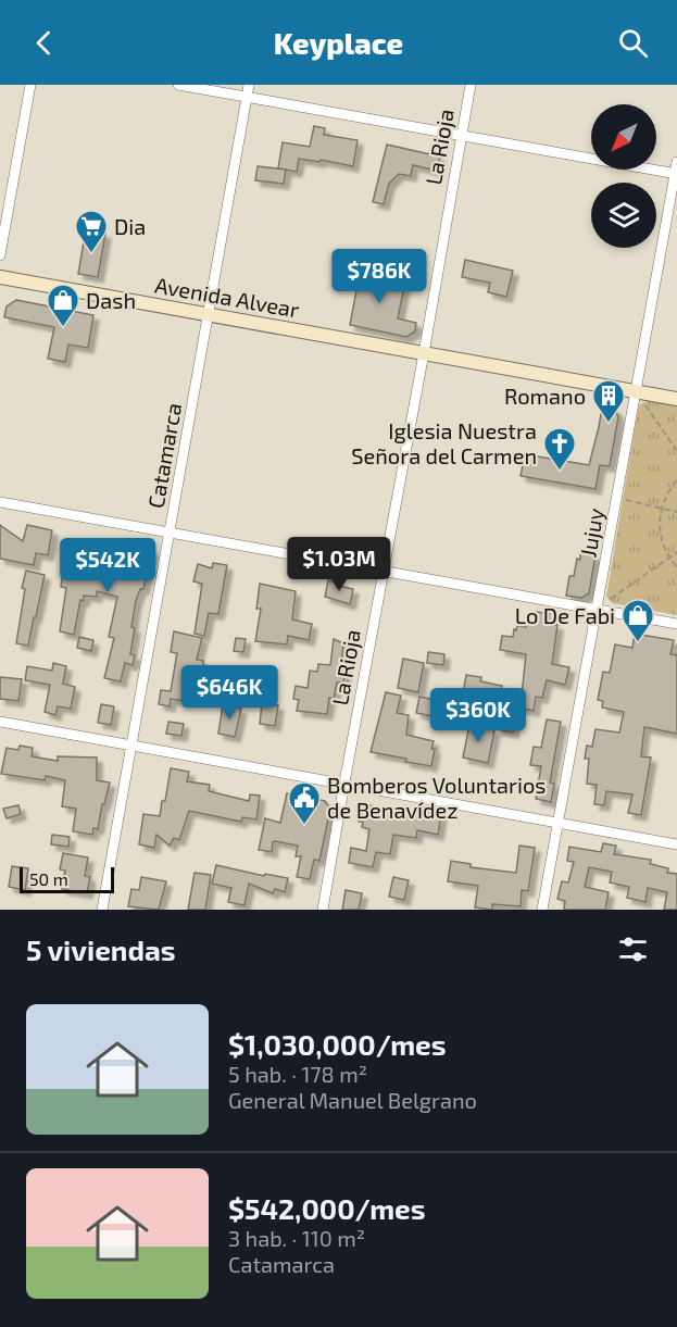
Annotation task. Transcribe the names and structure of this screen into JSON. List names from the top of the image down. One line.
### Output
{"streets":{"street":["La Rioja","Avenida Alvear","Catamarca","Jujuy"]},"crossings":[["La Rioja","Avenida Alvear"],["Avenida Alvear","Catamarca"],["Avenida Alvear","Jujuy"]],"places":{"supermarket":["Dia"],"shop":["Dash","Lo De Fabi"],"building":["Romano"],"church":["Iglesia Nuestra Señora del Carmen"],"public building":["Bomberos Voluntarios de Benavídez"]},"scale_bar":"50 m","north":"bottom left","page":{"header":"Keyplace","price":["$786K","$1.03M","$542K","$646K","$360K"],"scale":"50 m","heading":"5 viviendas","list":[{"name":"$1,030,000/mes","note":"5 hab. · 178 m² · General Manuel Belgrano"},{"name":"$542,000/mes","note":"3 hab. · 110 m² · Catamarca"}]}}
